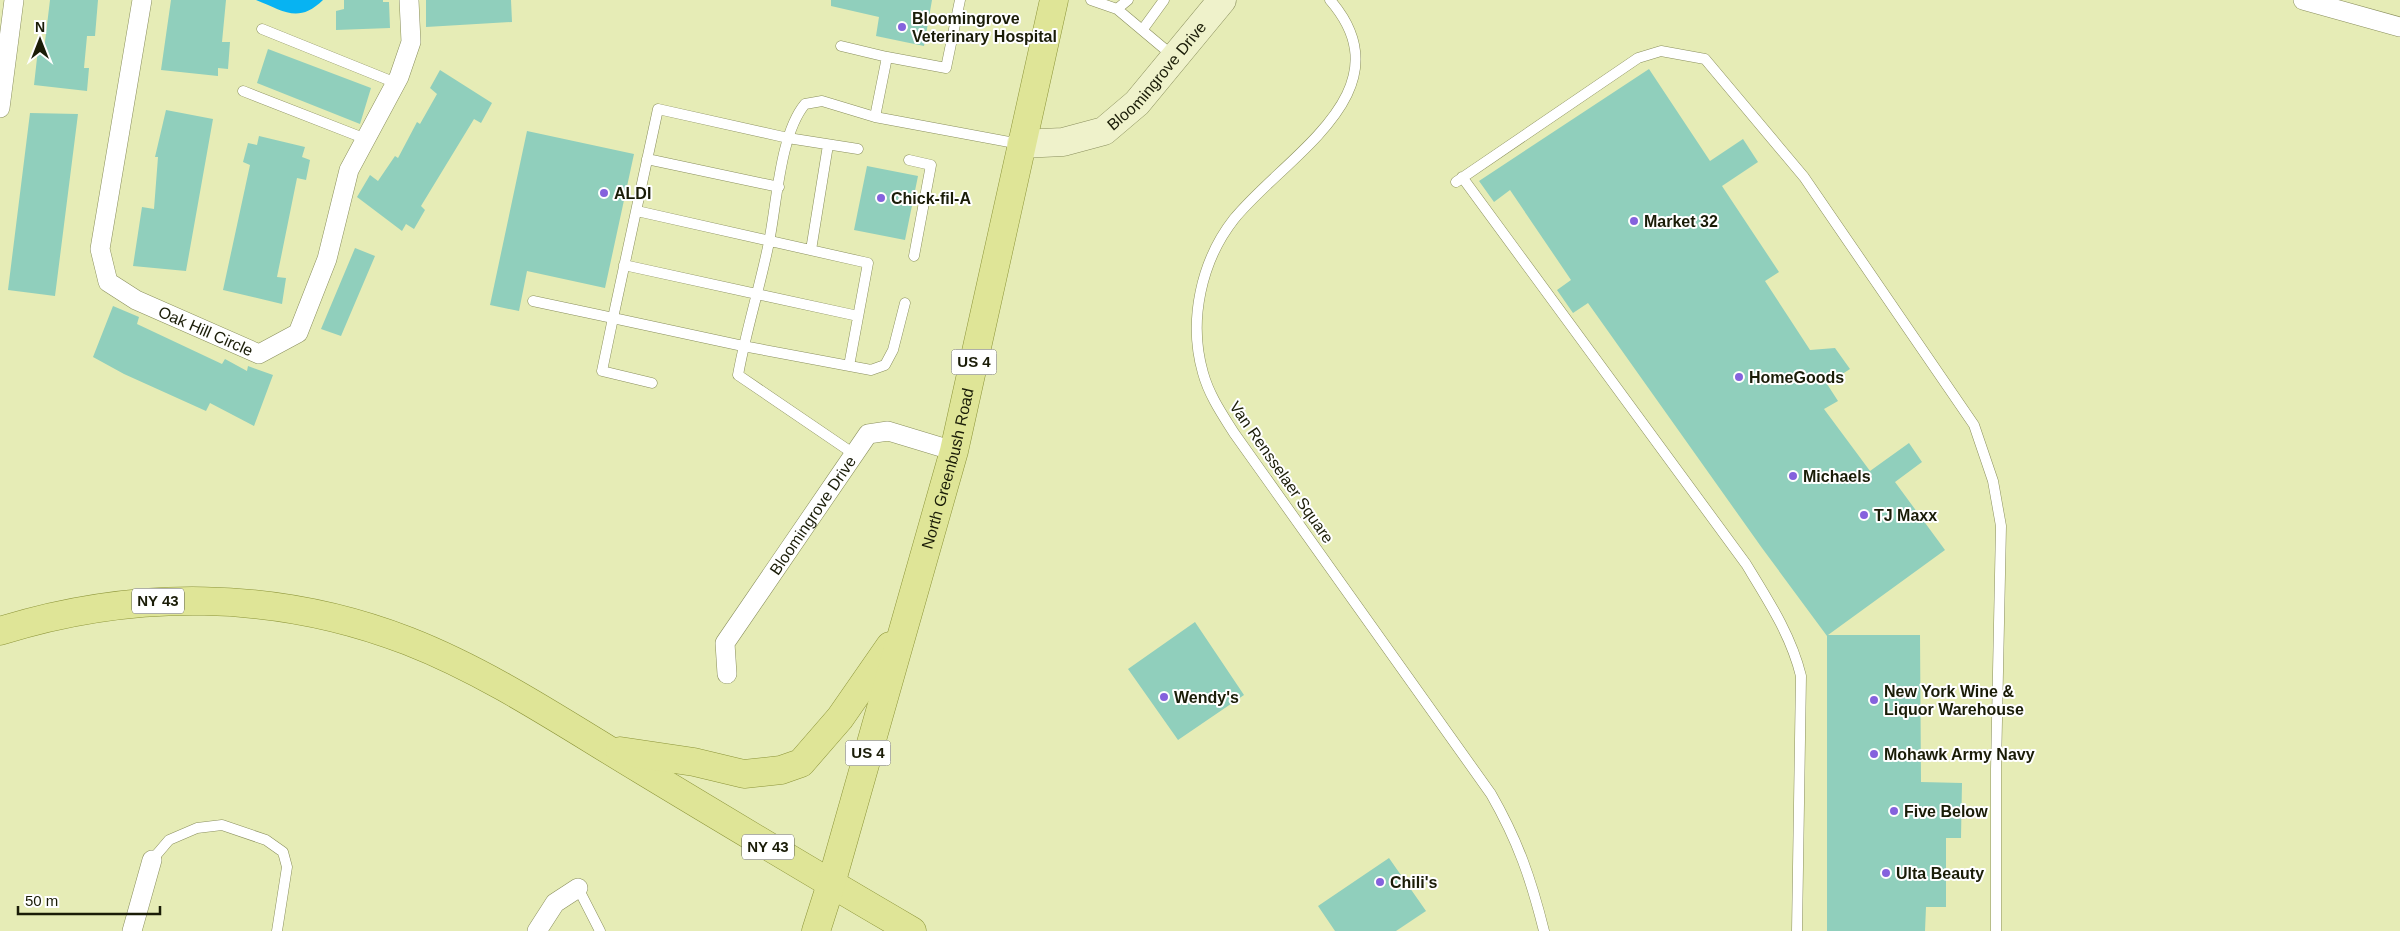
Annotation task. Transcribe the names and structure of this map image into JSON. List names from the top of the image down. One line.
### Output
{"streets":{"main road":["US 4","North Greenbush Road","NY 43"],"street":["Bloomingrove Drive","Oak Hill Circle"],"lane":["Van Rensselaer Square"]},"crossings":[["Bloomingrove Drive","North Greenbush Road"],["North Greenbush Road","NY 43"]],"places":["Bloomingrove Veterinary Hospital","ALDI","Chick-fil-A","Market 32","HomeGoods","Michaels","TJ Maxx","Wendy's","New York Wine & Liquor Warehouse","Mohawk Army Navy","Five Below","Ulta Beauty","Chili's"],"scale_bar":"50 m","north":"top"}
